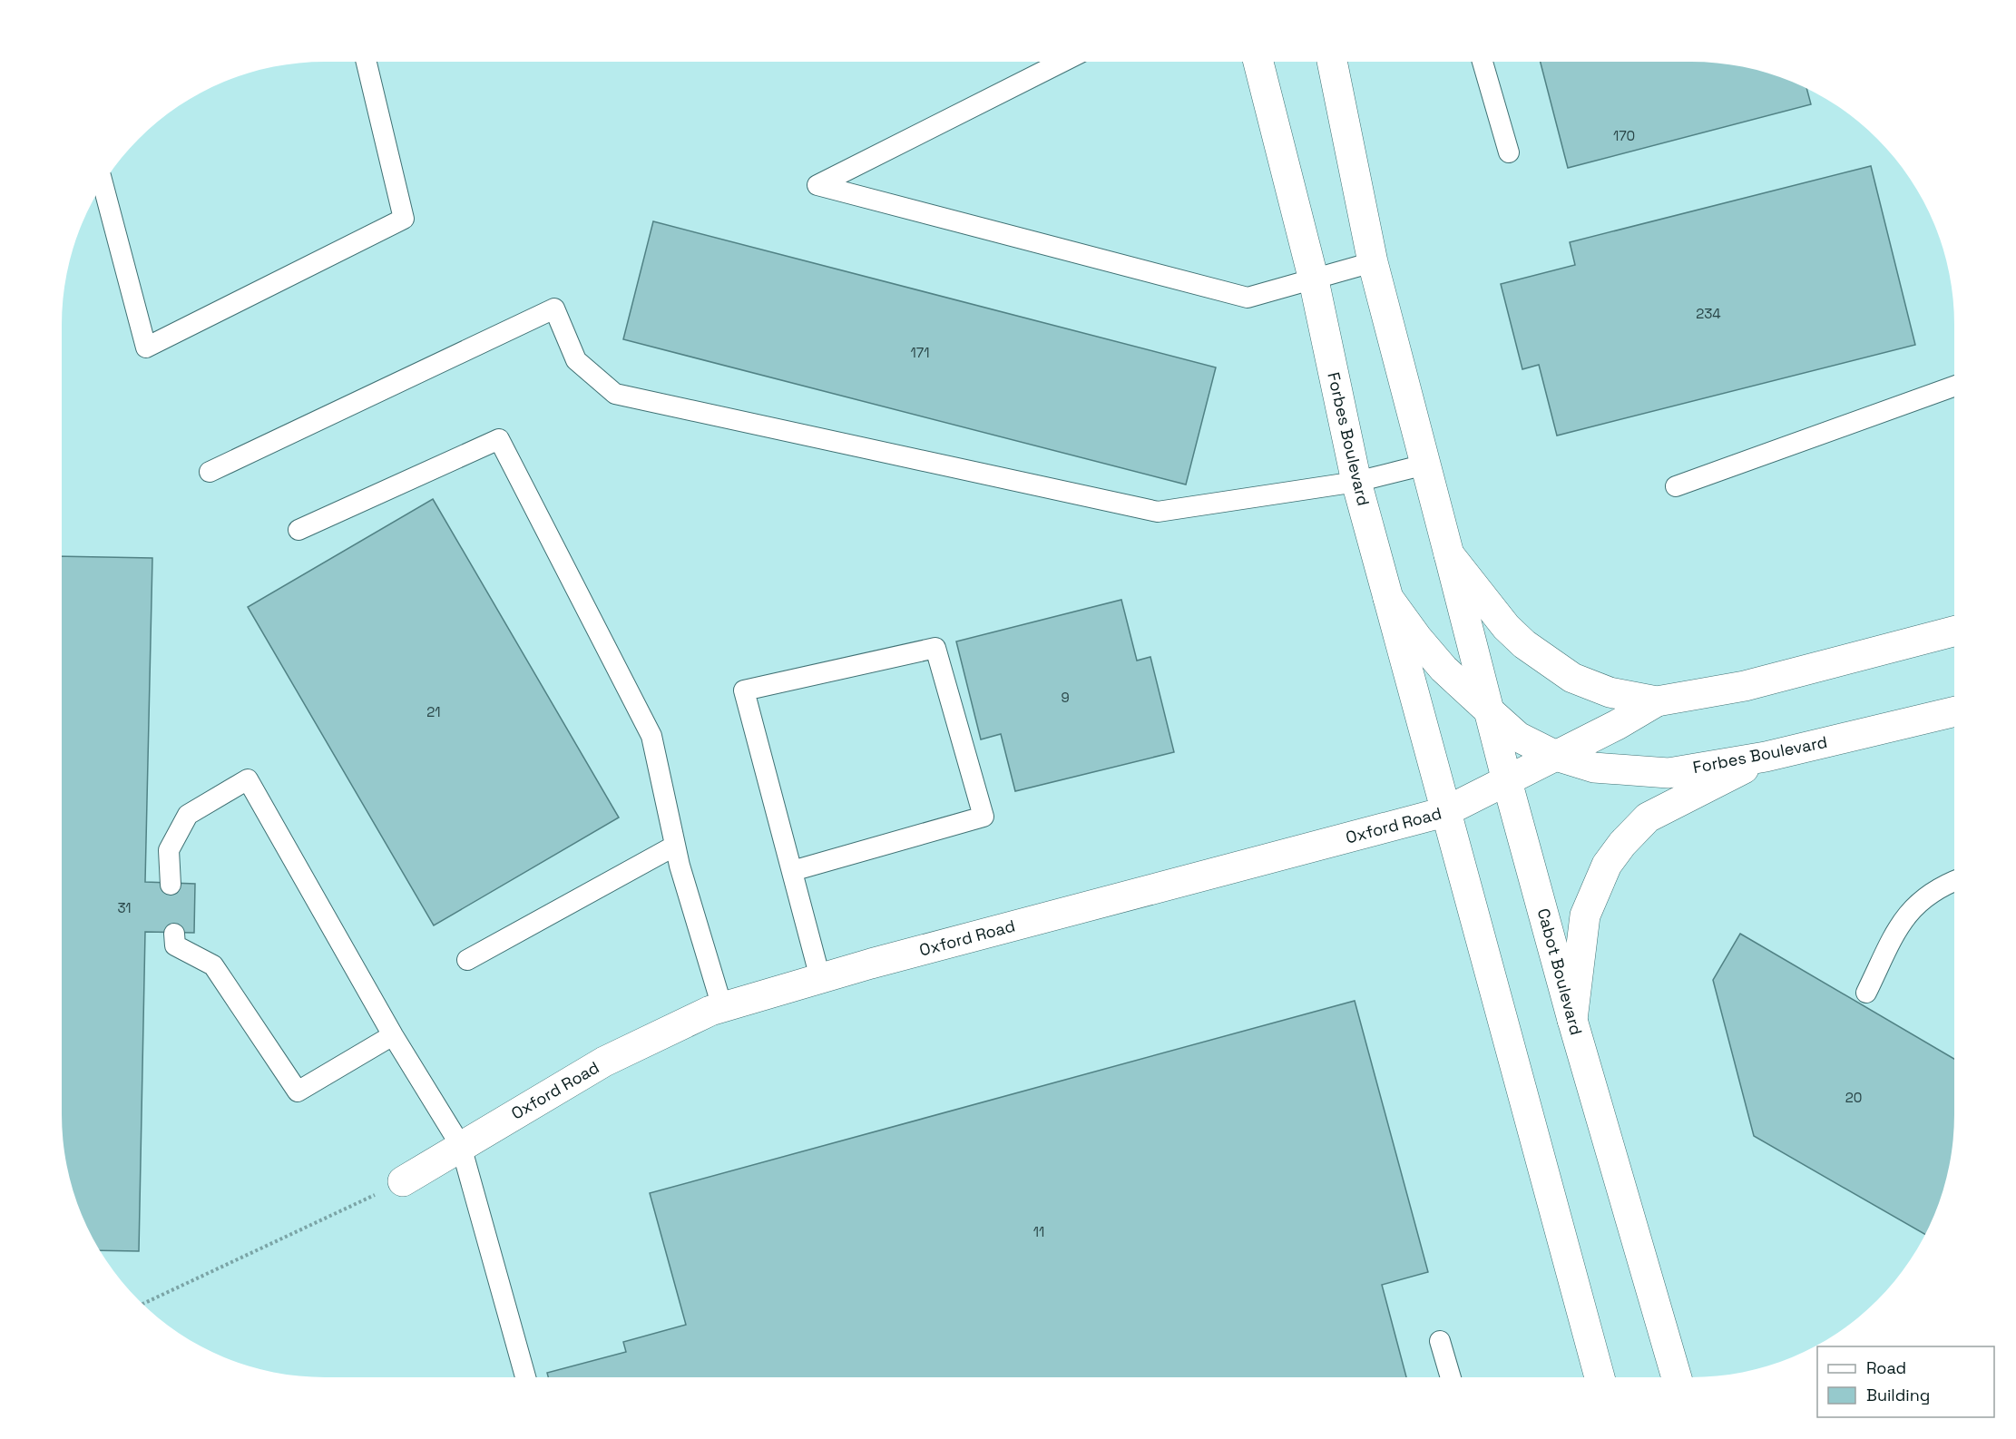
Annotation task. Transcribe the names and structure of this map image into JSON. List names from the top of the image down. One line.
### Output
{"streets":{"street":["Forbes Boulevard","Oxford Road","Cabot Boulevard"]},"crossings":[["Forbes Boulevard","Oxford Road"],["Forbes Boulevard","Cabot Boulevard"],["Oxford Road","Cabot Boulevard"]],"house_numbers":["170","234","171","9","21","31","20","11"],"legend":["Road","Building"]}
